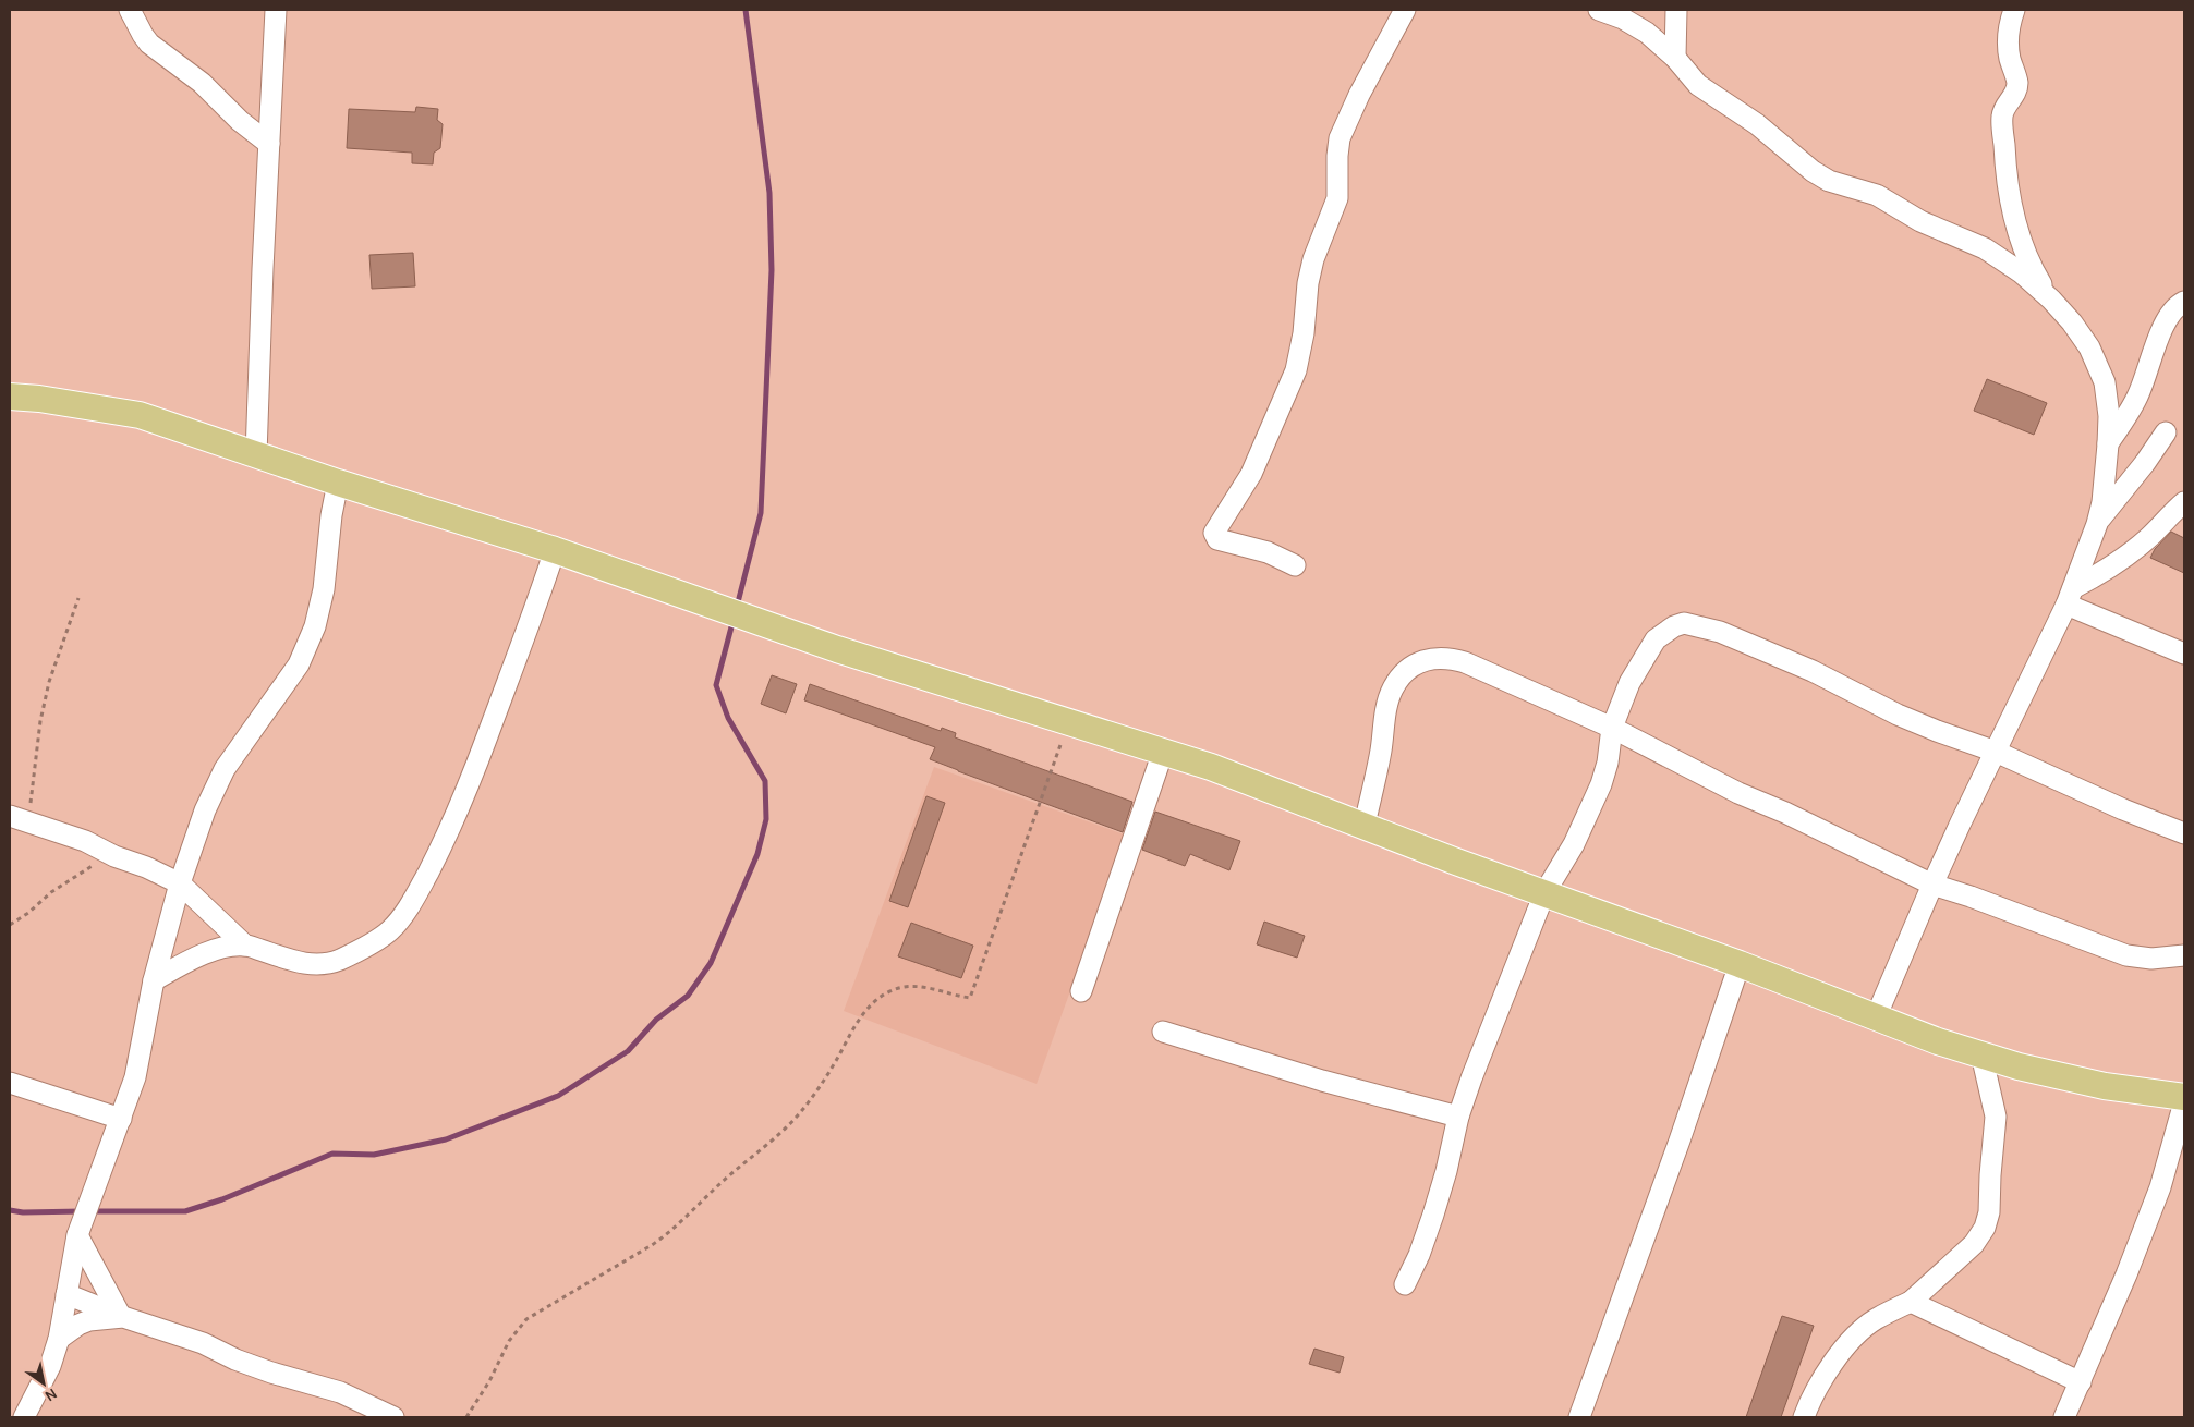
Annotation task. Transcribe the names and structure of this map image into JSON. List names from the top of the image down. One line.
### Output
{"north":"bottom right"}
